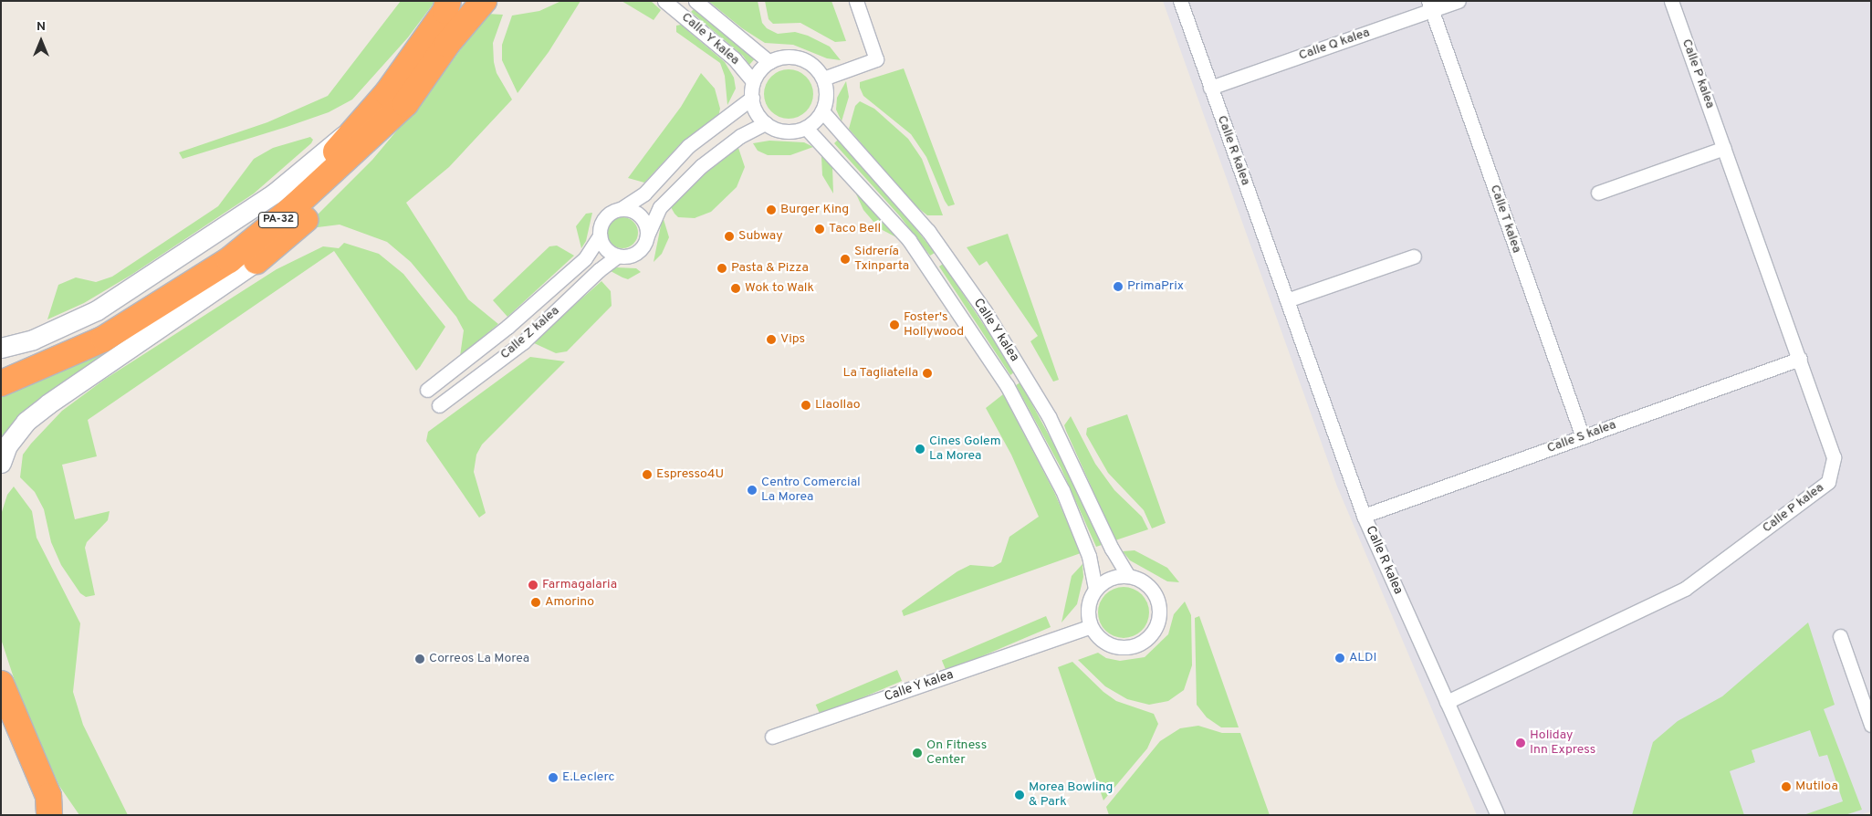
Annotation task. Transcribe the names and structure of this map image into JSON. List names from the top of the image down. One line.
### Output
{"streets":{"highway":["PA-32"],"street":["Calle Y kalea","Calle Q kalea","Calle P kalea","Calle R kalea","Calle T kalea","Calle Z kalea","Calle S kalea"]},"crossings":[["Calle Q kalea","Calle R kalea"],["Calle Q kalea","Calle T kalea"],["Calle P kalea","Calle R kalea"],["Calle P kalea","Calle S kalea"],["Calle R kalea","Calle S kalea"],["Calle T kalea","Calle S kalea"]],"places":["Burger King","Taco Bell","Subway","Sidrería Txinparta","Pasta & Pizza","PrimaPrix","Wok to Walk","Foster's Hollywood","Vips","La Tagliatella","Llaollao","Cines Golem La Morea","Espresso4U","Centro Comercial La Morea","Farmagalaria","Amorino","ALDI","Correos La Morea","Holiday Inn Express","On Fitness Center","E.Leclerc","Mutiloa","Morea Bowling & Park"],"north":"top"}
